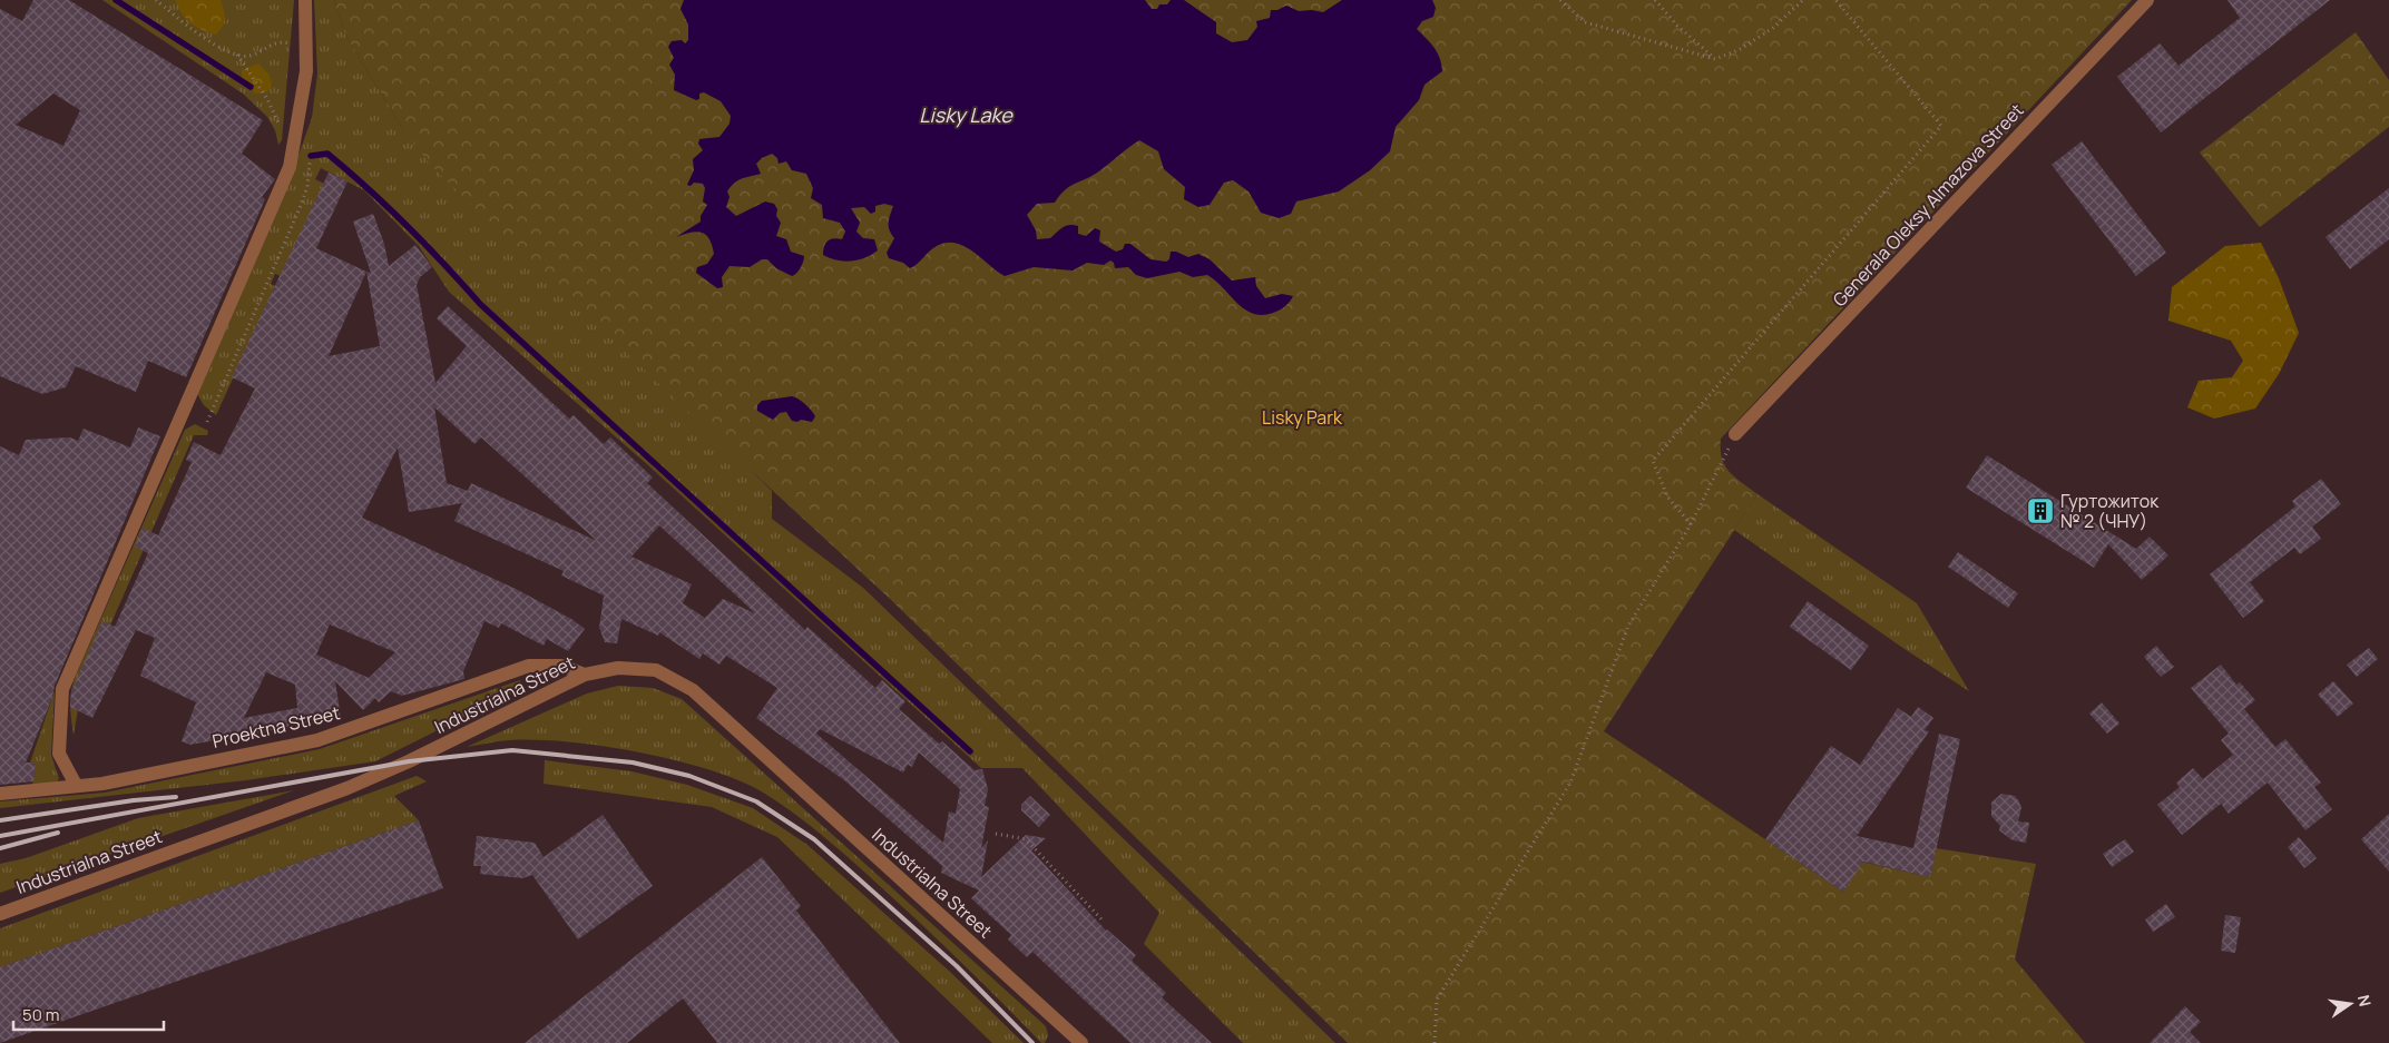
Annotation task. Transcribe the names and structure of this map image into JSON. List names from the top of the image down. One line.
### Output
{"streets":{"street":["Generala Oleksy Almazova Street","Industrialna Street","Proektna Street"]},"crossings":[["Industrialna Street","Proektna Street"]],"water":["Lisky Lake"],"parks":["Lisky Park"],"places":{"building":["Гуртожиток № 2 (ЧНУ)"]},"scale_bar":"50 m","north":"right"}
